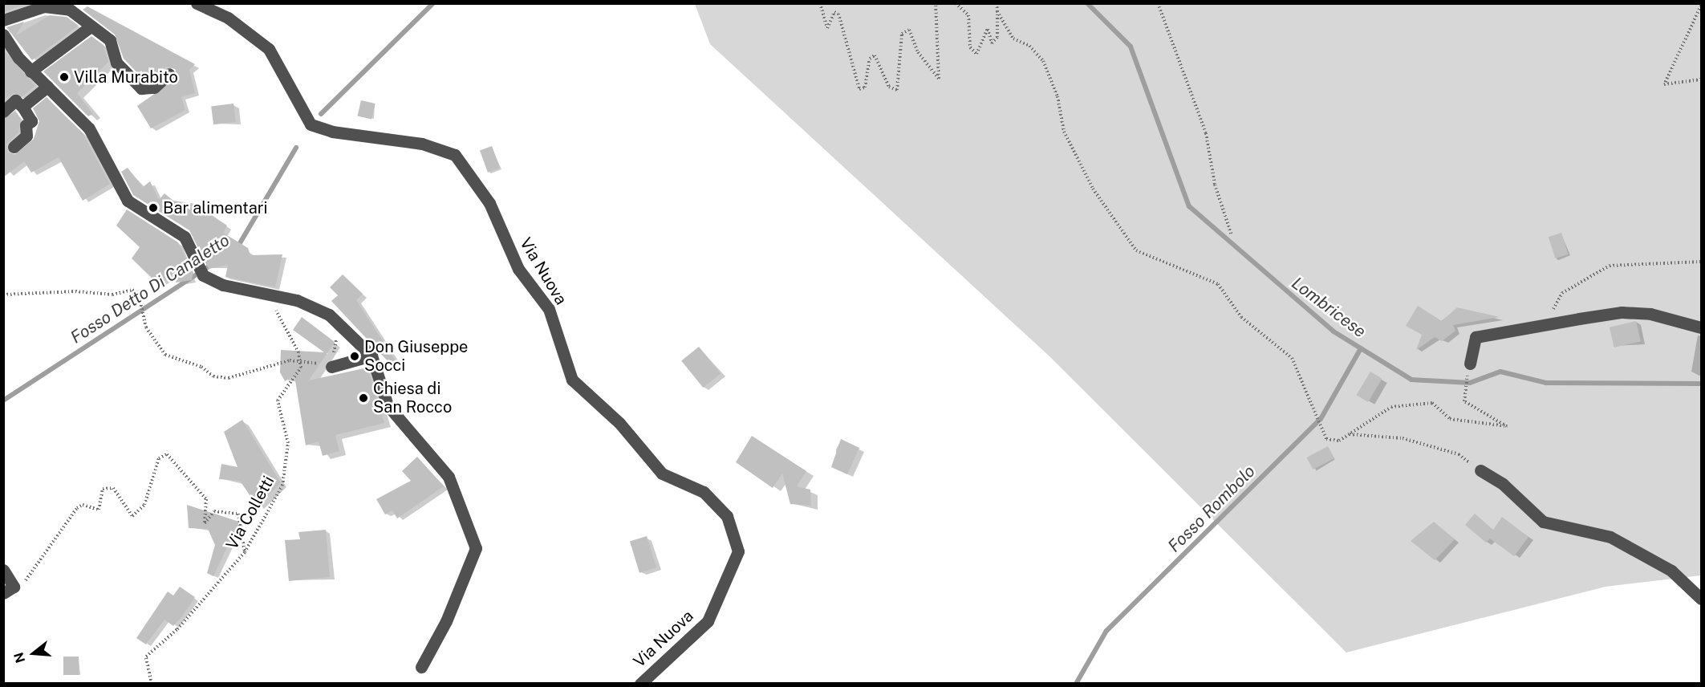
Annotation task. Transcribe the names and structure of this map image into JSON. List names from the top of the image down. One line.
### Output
{"streets":{"street":["Via Nuova"],"path":["Via Colletti"]},"water":["Fosso Detto Di Canaletto","Lombricese","Fosso Rombolo"],"places":["Villa Murabito","Bar alimentari","Don Giuseppe Socci","Chiesa di San Rocco"],"north":"left"}
